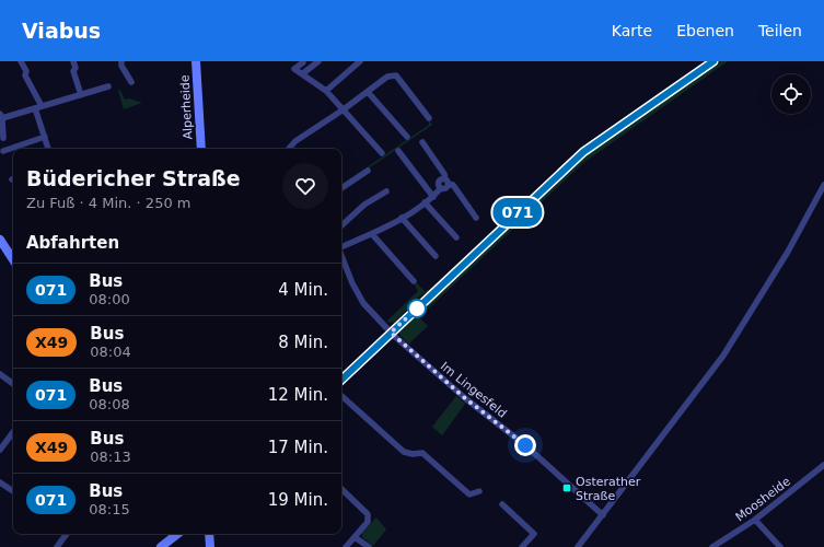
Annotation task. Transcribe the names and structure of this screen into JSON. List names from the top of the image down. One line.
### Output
{"streets":{"main road":["Alperheide"],"street":["Im Lingesfeld","Moosheide"]},"places":{"transit":["Osterather Straße"]},"lines":["bus line 071"],"page":{"header":"Viabus","nav":["Karte","Ebenen","Teilen"],"on_map":"071","heading":[["Büdericher Straße","Zu Fuß · 4 Min. · 250 m"],"Abfahrten"],"list":[{"mark":"071","name":"Bus","note":"08:00","value":"4 Min."},{"mark":"X49","name":"Bus","note":"08:04","value":"8 Min."},{"mark":"071","name":"Bus","note":"08:08","value":"12 Min."},{"mark":"X49","name":"Bus","note":"08:13","value":"17 Min."},{"mark":"071","name":"Bus","note":"08:15","value":"19 Min."}]}}
